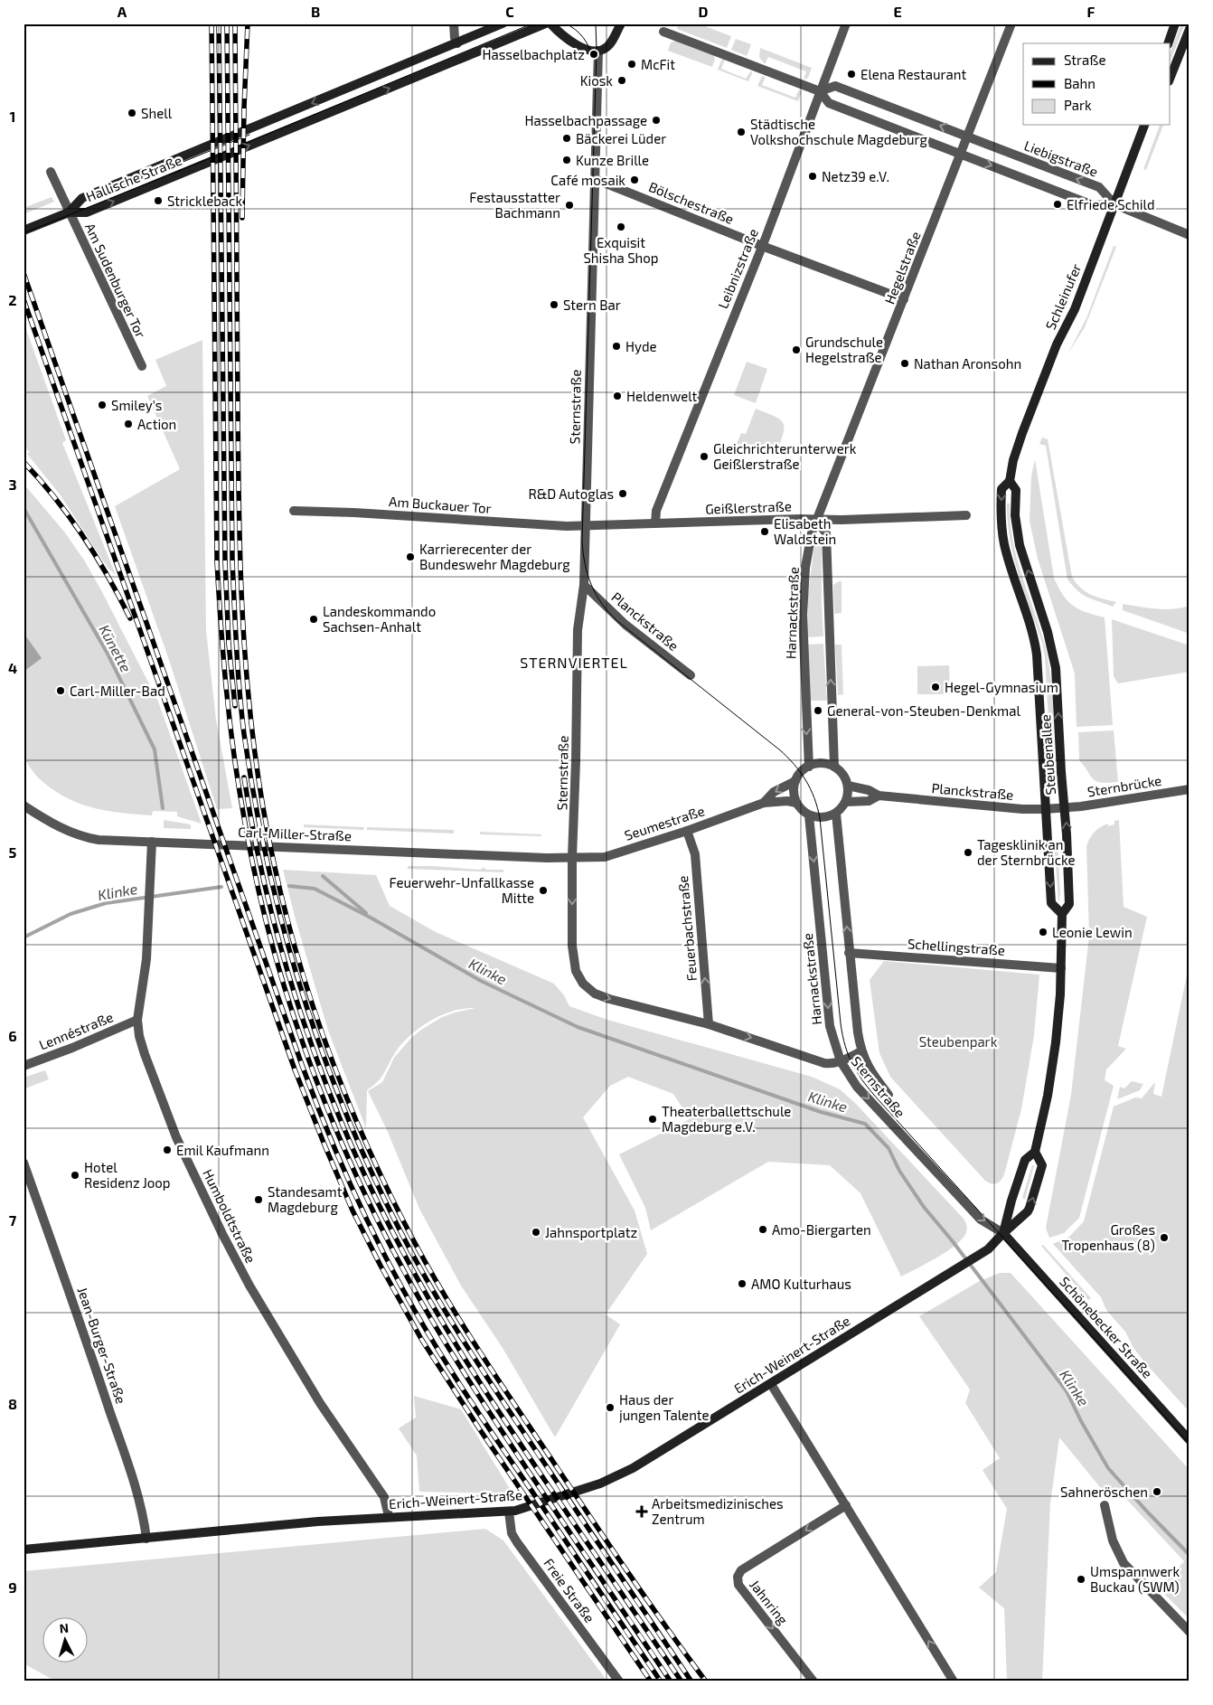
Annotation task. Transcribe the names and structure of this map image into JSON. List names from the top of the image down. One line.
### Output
{"streets":{"main road":["Hallische Straße","Schleinufer","Steubenallee","Schönebecker Straße","Erich-Weinert-Straße"],"street":["Liebigstraße","Bölschestraße","Hegelstraße","Leibnizstraße","Am Sudenburger Tor","Sternstraße","Am Buckauer Tor","Geißlerstraße","Harnackstraße","Planckstraße","Sternbrücke","Seumestraße","Carl-Miller-Straße","Feuerbachstraße","Schellingstraße","Lennéstraße","Humboldtstraße","Jean-Burger-Straße","Freie Straße","Jahnring"]},"crossings":[["Liebigstraße","Hegelstraße"],["Liebigstraße","Leibnizstraße"],["Liebigstraße","Schleinufer"],["Hallische Straße","Am Sudenburger Tor"],["Bölschestraße","Hegelstraße"],["Bölschestraße","Leibnizstraße"],["Bölschestraße","Sternstraße"],["Hegelstraße","Geißlerstraße"],["Hegelstraße","Harnackstraße"],["Leibnizstraße","Geißlerstraße"],["Schleinufer","Steubenallee"],["Sternstraße","Am Buckauer Tor"],["Sternstraße","Geißlerstraße"],["Sternstraße","Harnackstraße"],["Sternstraße","Planckstraße"],["Sternstraße","Steubenallee"],["Sternstraße","Seumestraße"],["Sternstraße","Carl-Miller-Straße"],["Sternstraße","Feuerbachstraße"],["Sternstraße","Schönebecker Straße"],["Sternstraße","Erich-Weinert-Straße"],["Am Buckauer Tor","Geißlerstraße"],["Geißlerstraße","Harnackstraße"],["Harnackstraße","Planckstraße"],["Harnackstraße","Seumestraße"],["Planckstraße","Steubenallee"],["Planckstraße","Sternbrücke"],["Planckstraße","Seumestraße"],["Steubenallee","Sternbrücke"],["Steubenallee","Schellingstraße"],["Steubenallee","Schönebecker Straße"],["Steubenallee","Erich-Weinert-Straße"],["Seumestraße","Carl-Miller-Straße"],["Seumestraße","Feuerbachstraße"],["Carl-Miller-Straße","Humboldtstraße"],["Lennéstraße","Humboldtstraße"],["Humboldtstraße","Erich-Weinert-Straße"],["Schönebecker Straße","Erich-Weinert-Straße"],["Jean-Burger-Straße","Erich-Weinert-Straße"],["Erich-Weinert-Straße","Freie Straße"]],"one_way":["Sternstraße","Feuerbachstraße"],"districts":["STERNVIERTEL"],"water":["Künette","Klinke"],"parks":["Steubenpark"],"places":{"other":["Hasselbachplatz","McFit","Elena Restaurant","Kiosk","Shell","Hasselbachpassage","Städtische Volkshochschule Magdeburg","Bäckerei Lüder","Kunze Brille","Netz39 e.V.","Café mosaik","Strickleback","Elfriede Schild","Festausstatter Bachmann","Exquisit Shisha Shop","Stern Bar","Hyde","Grundschule Hegelstraße","Nathan Aronsohn","Heldenwelt","Smiley's","Action","Gleichrichterunterwerk Geißlerstraße","R&D Autoglas","Elisabeth Waldstein","Karrierecenter der Bundeswehr Magdeburg","Landeskommando Sachsen-Anhalt","Hegel-Gymnasium","Carl-Miller-Bad","General-von-Steuben-Denkmal","Tagesklinik an der Sternbrücke","Feuerwehr-Unfallkasse Mitte","Leonie Lewin","Theaterballettschule Magdeburg e.V.","Emil Kaufmann","Hotel Residenz Joop","Standesamt Magdeburg","Amo-Biergarten","Jahnsportplatz","Großes Tropenhaus (8)","AMO Kulturhaus","Haus der jungen Talente","Sahneröschen","Umspannwerk Buckau (SWM)"],"health":["Arbeitsmedizinisches Zentrum"]},"legend":["Straße","Bahn","Park"],"north":"top","grid":{"columns":["A","B","C","D","E","F"],"rows":["1","2","3","4","5","6","7","8","9"]}}
